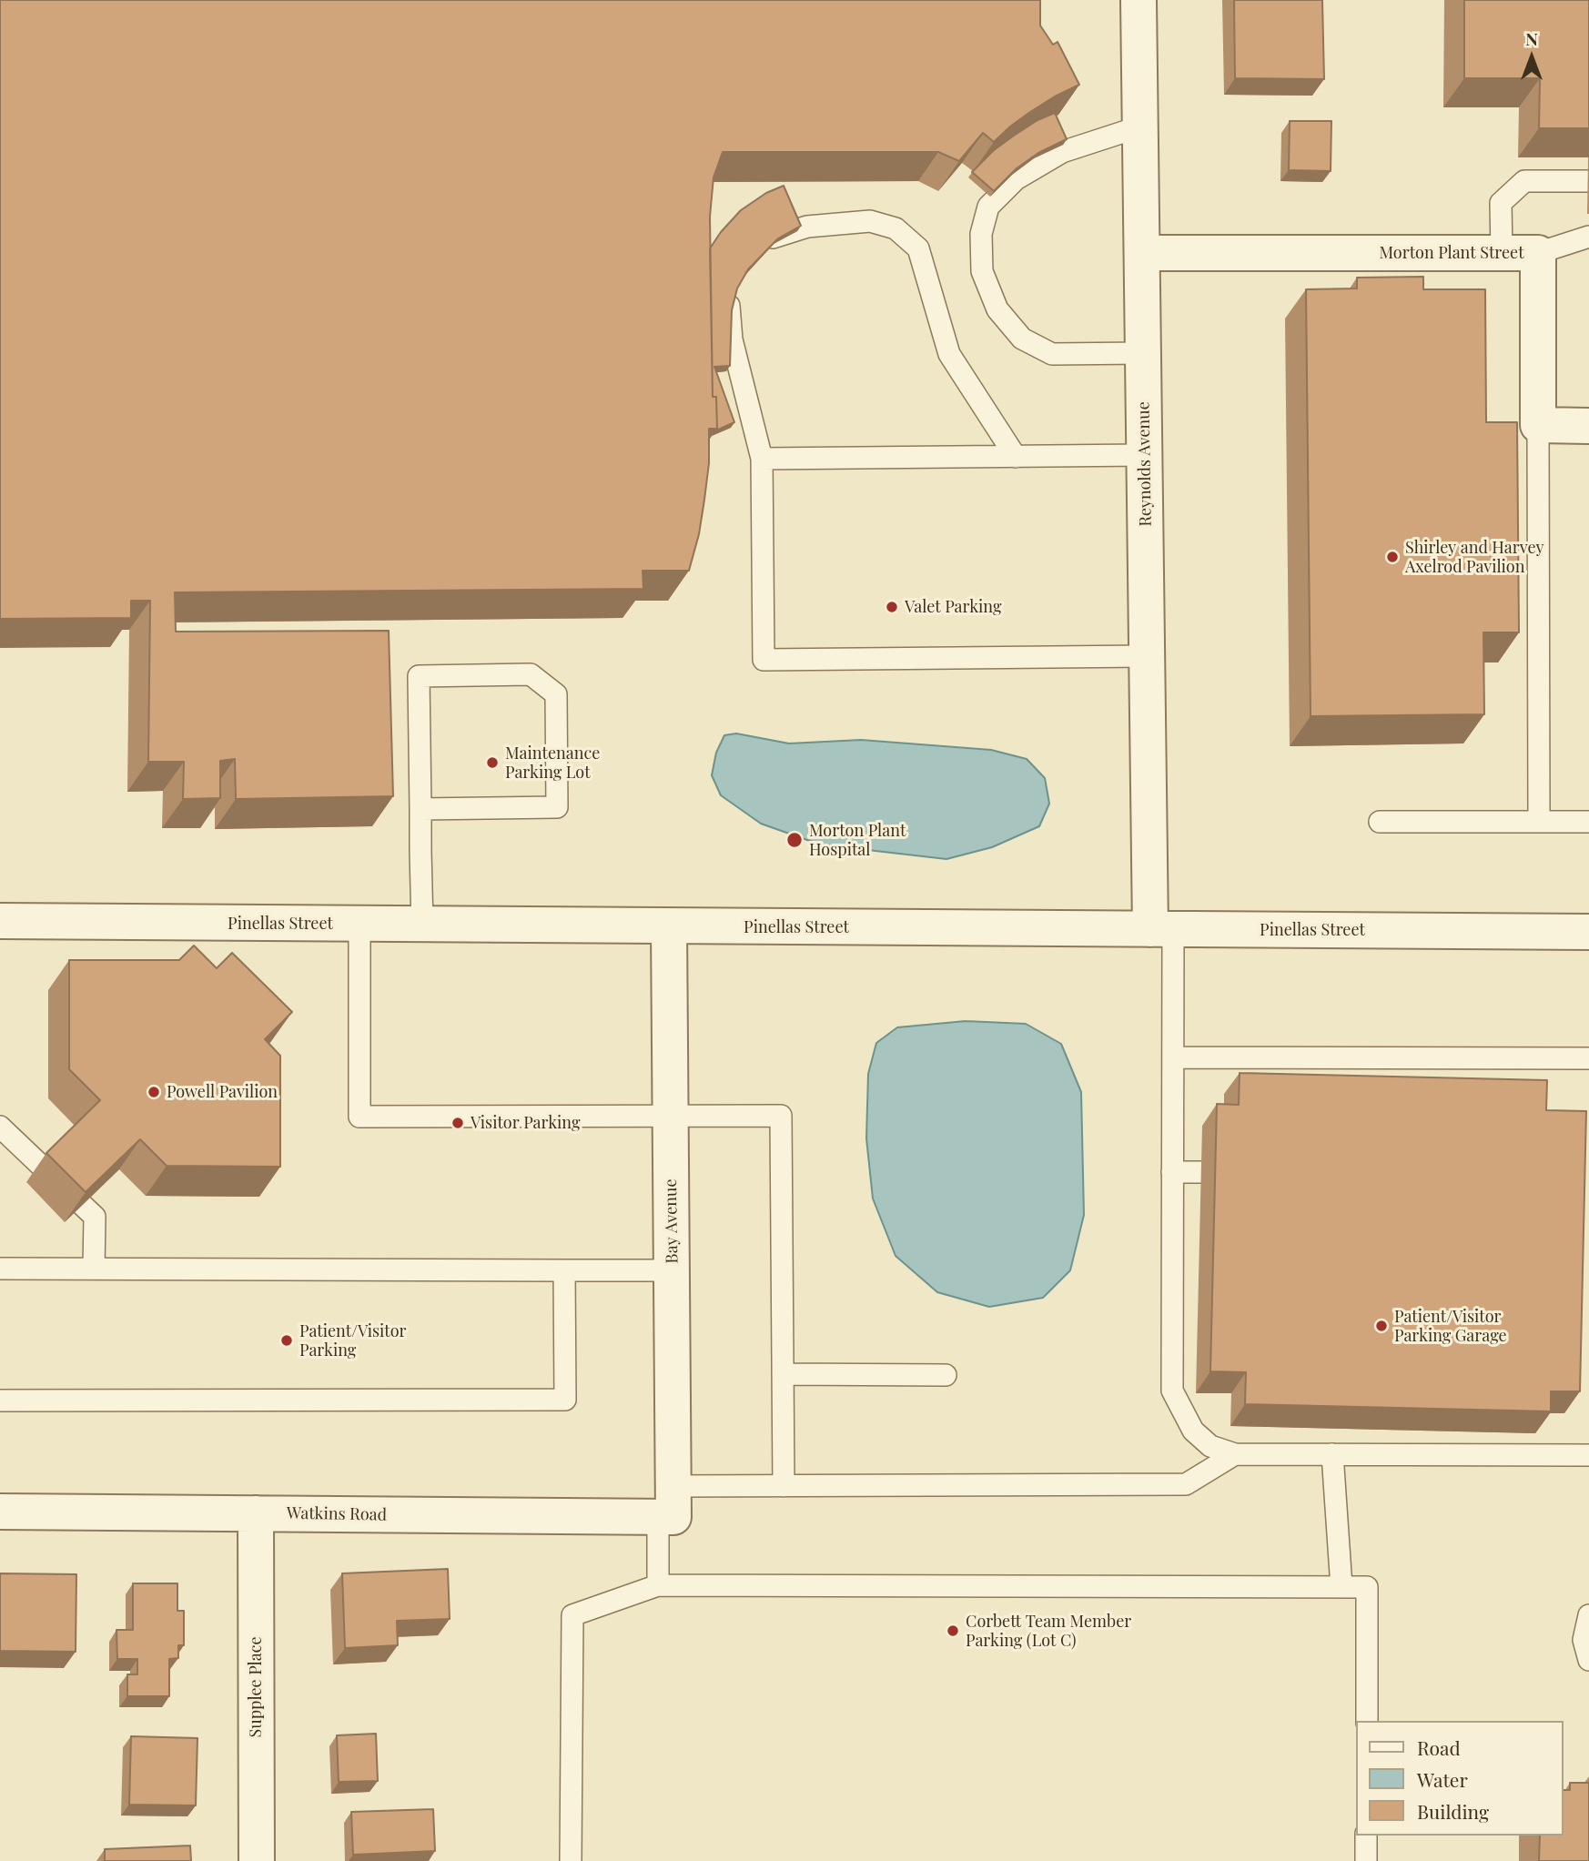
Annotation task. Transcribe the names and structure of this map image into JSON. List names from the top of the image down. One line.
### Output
{"streets":{"street":["Morton Plant Street","Reynolds Avenue","Pinellas Street","Bay Avenue","Watkins Road","Supplee Place"]},"crossings":[["Morton Plant Street","Reynolds Avenue"],["Reynolds Avenue","Pinellas Street"],["Pinellas Street","Bay Avenue"],["Bay Avenue","Watkins Road"],["Watkins Road","Supplee Place"]],"places":["Shirley and Harvey Axelrod Pavilion","Valet Parking","Maintenance Parking Lot","Morton Plant Hospital","Powell Pavilion","Visitor Parking","Patient/Visitor Parking Garage","Patient/Visitor Parking","Corbett Team Member Parking (Lot C)"],"legend":["Road","Water","Building"],"north":"top"}
